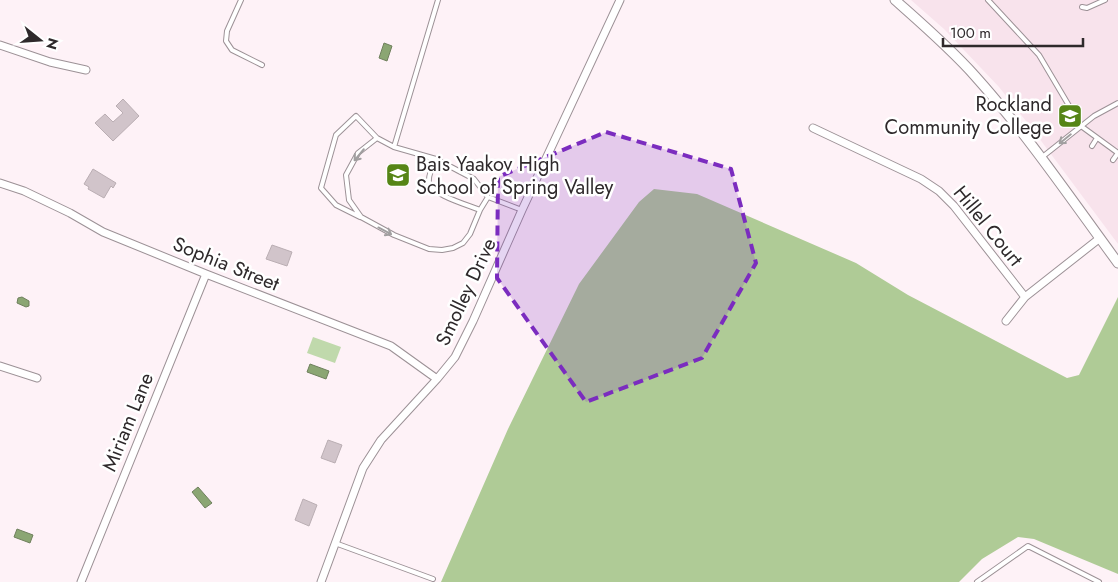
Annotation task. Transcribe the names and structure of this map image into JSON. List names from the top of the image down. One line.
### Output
{"streets":{"street":["Hillel Court","Sophia Street","Smolley Drive","Miriam Lane"]},"crossings":[["Sophia Street","Smolley Drive"],["Sophia Street","Miriam Lane"]],"places":{"school or university":["Rockland Community College","Bais Yaakov High School of Spring Valley"]},"scale_bar":"100 m","north":"right"}
